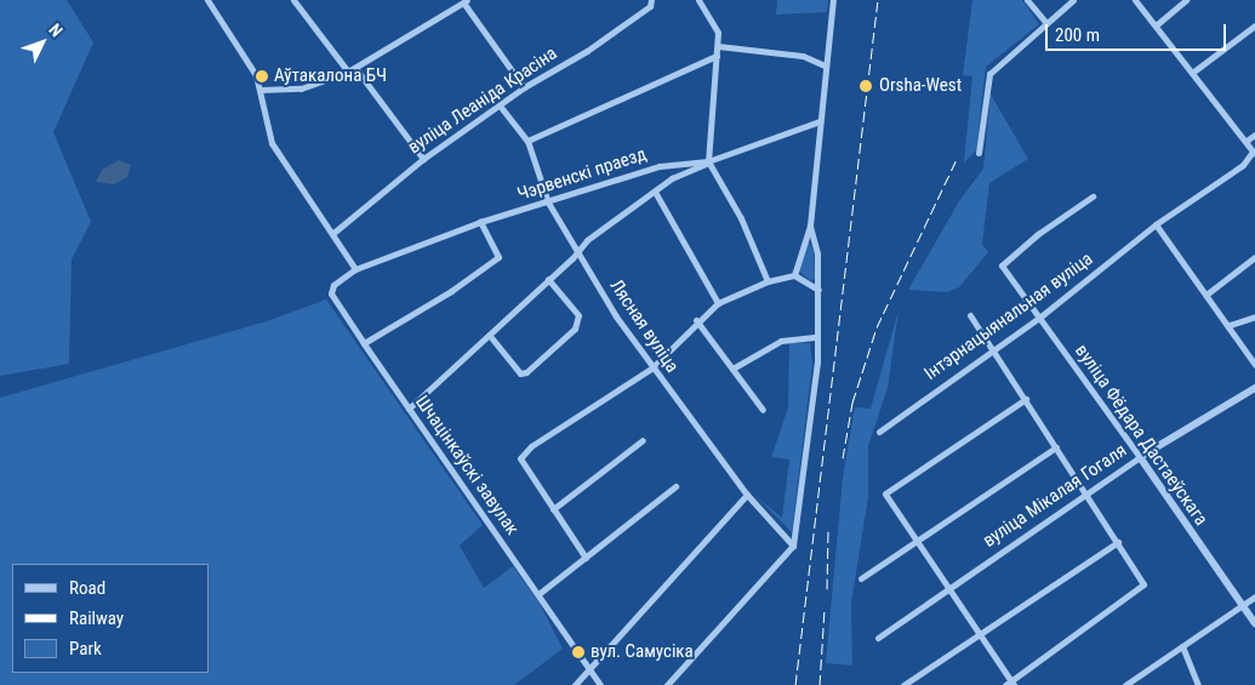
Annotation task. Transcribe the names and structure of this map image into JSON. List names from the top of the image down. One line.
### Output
{"streets":{"street":["вуліца Леаніда Красіна","Чэрвенскі праезд","Інтэрнацыянальная вуліца","Лясная вуліца","вуліца Фёдара Дастаеўскага","Шчацінкаўскі завулак","вуліца Мікалая Гогаля"]},"crossings":[["вуліца Леаніда Красіна","Лясная вуліца"],["Чэрвенскі праезд","Лясная вуліца"],["Чэрвенскі праезд","Шчацінкаўскі завулак"],["Інтэрнацыянальная вуліца","вуліца Фёдара Дастаеўскага"],["вуліца Фёдара Дастаеўскага","вуліца Мікалая Гогаля"]],"places":["Аўтакалона БЧ","Orsha-West","вул. Самусіка"],"legend":["Road","Railway","Park"],"scale_bar":"200 m","north":"top right"}
